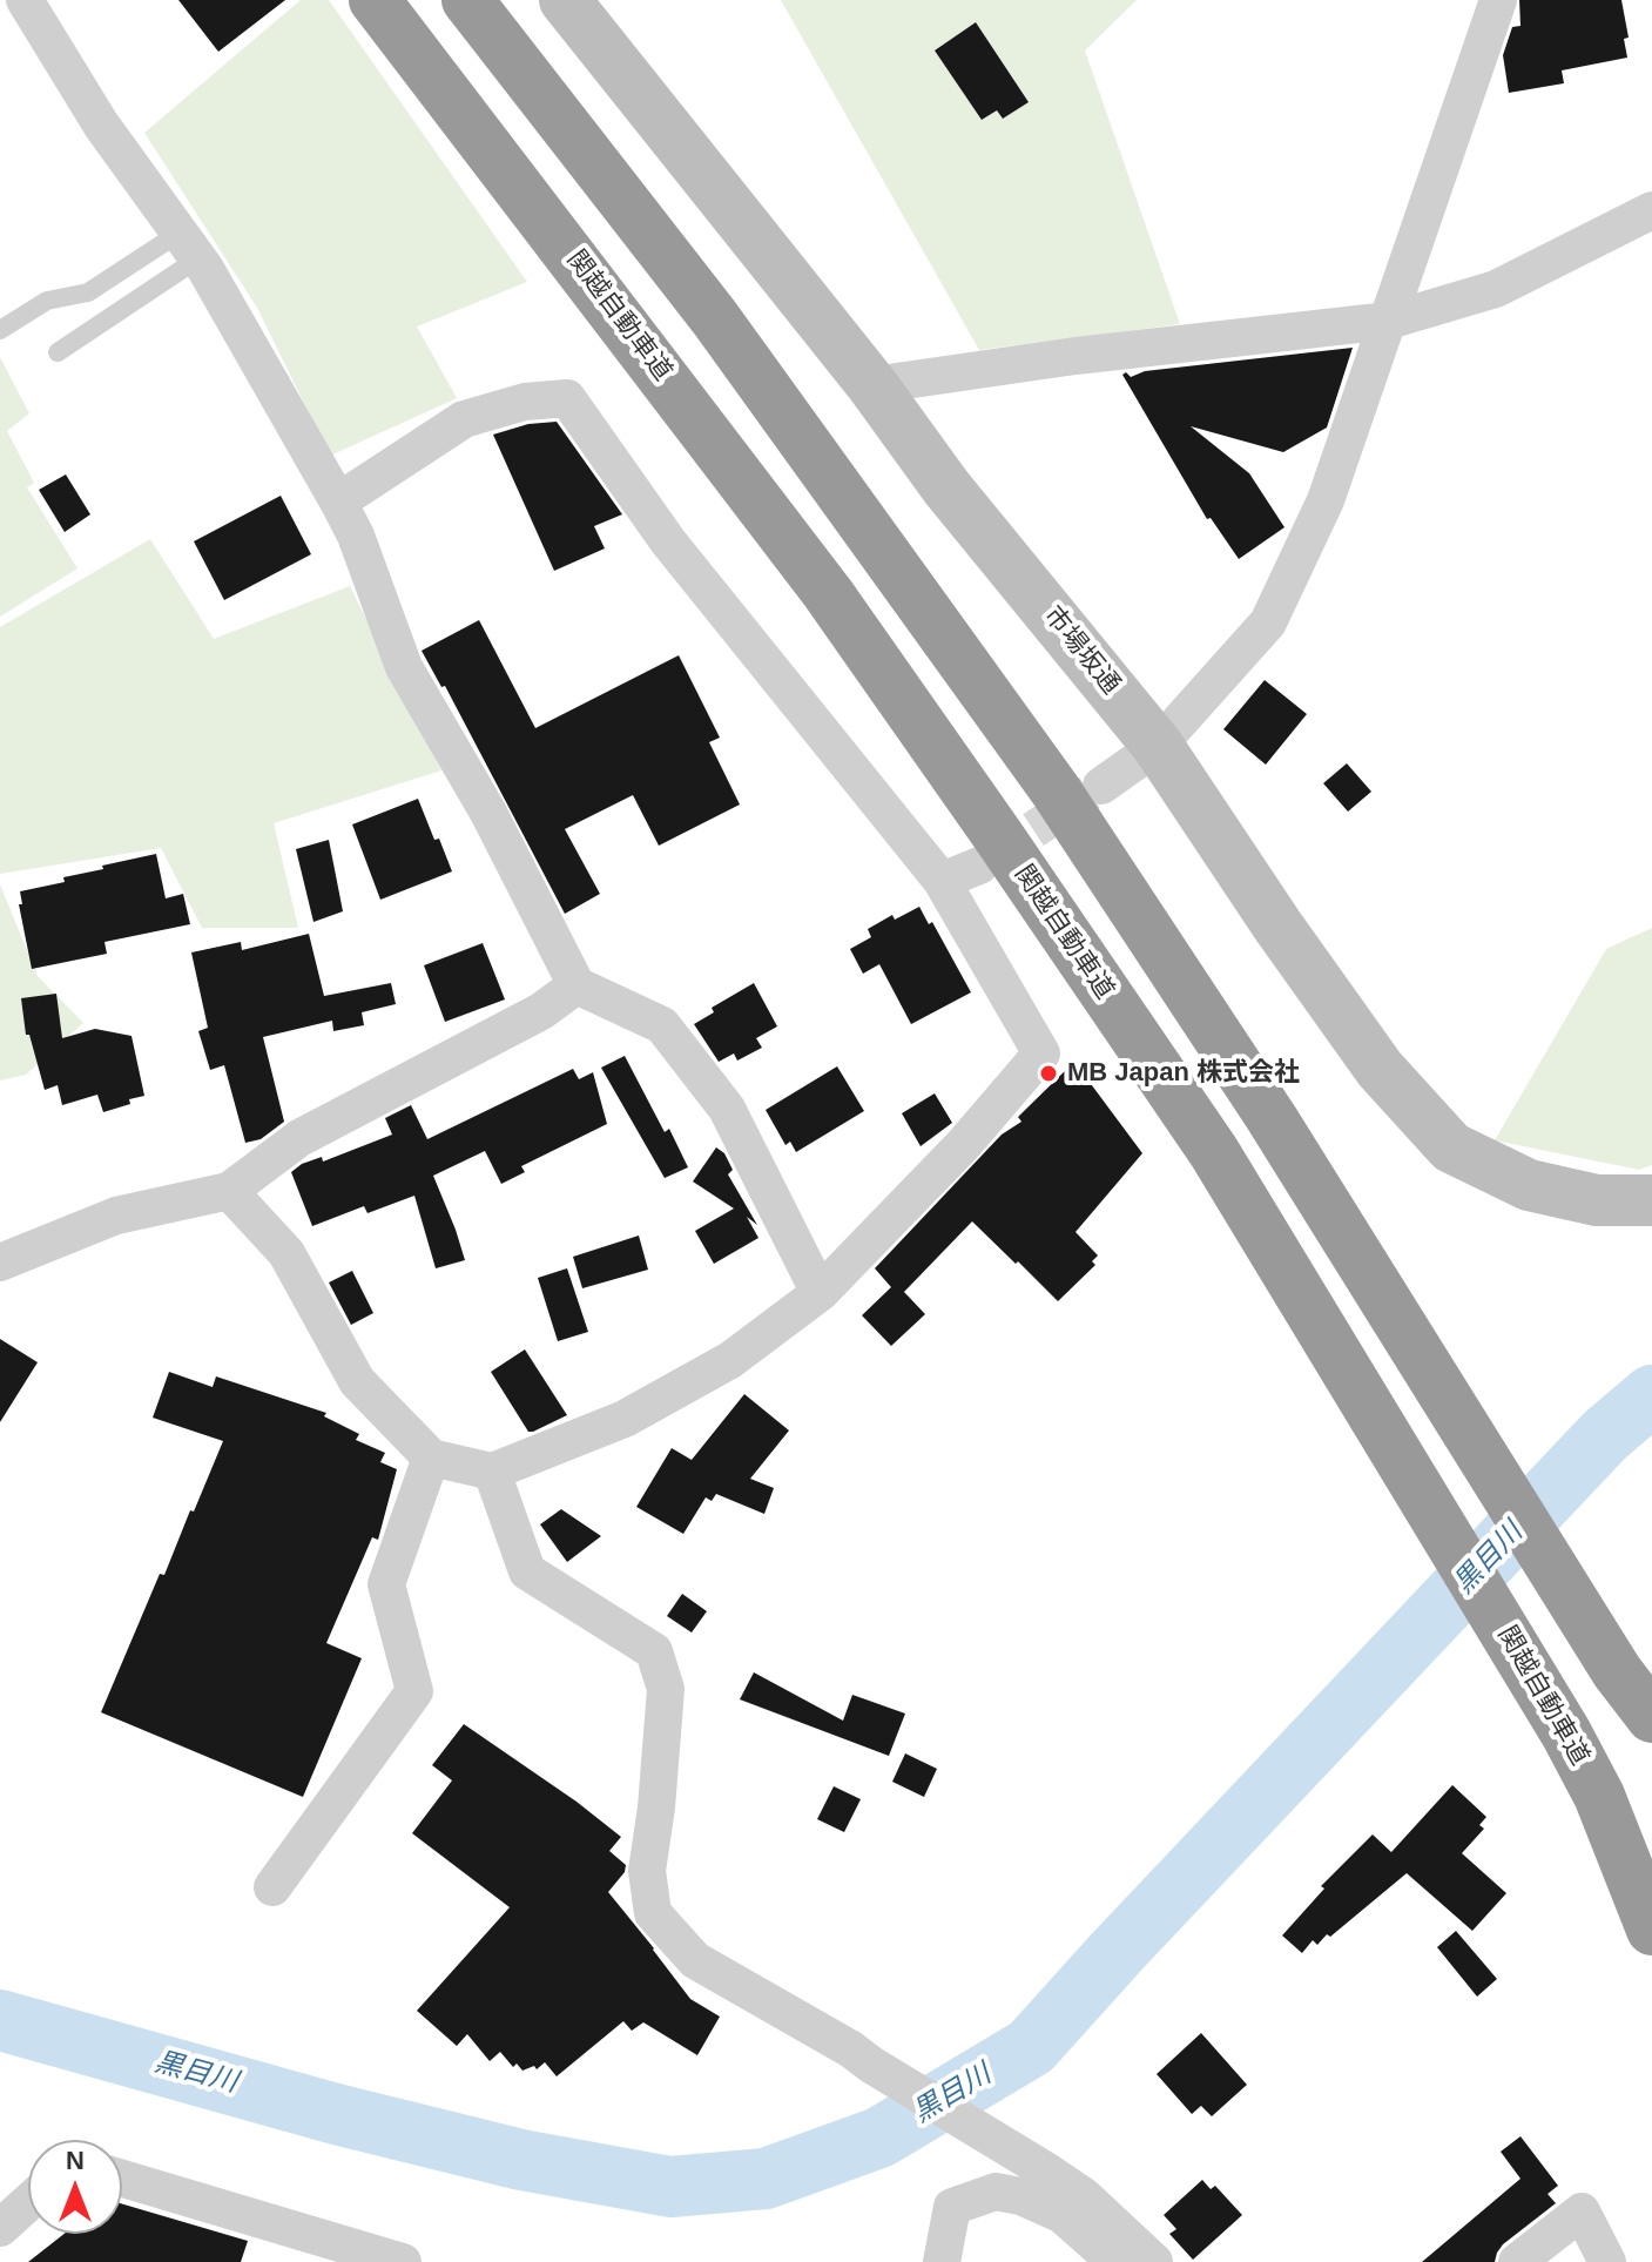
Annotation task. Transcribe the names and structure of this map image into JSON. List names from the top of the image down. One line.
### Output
{"streets":{"highway":["関越自動車道"],"street":["市場坂通"]},"water":["黒目川"],"places":["MB Japan 株式会社"],"north":"top"}
